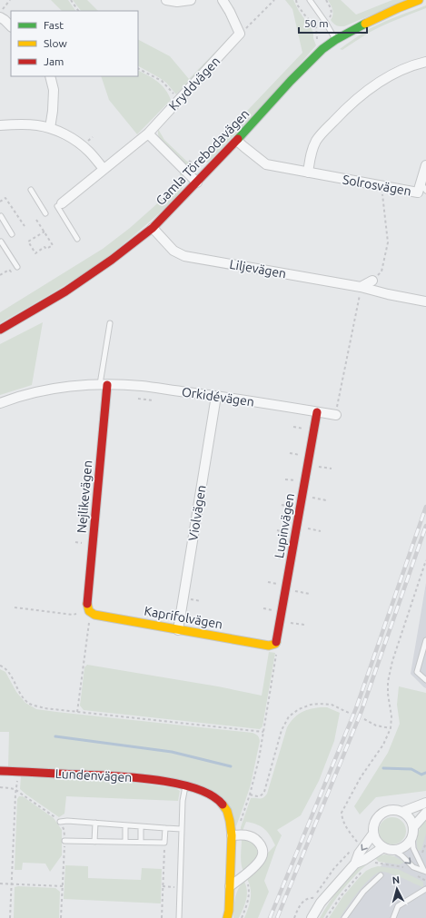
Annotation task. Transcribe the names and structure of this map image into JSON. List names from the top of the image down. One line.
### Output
{"streets":{"street":["Kryddvägen","Gamla Törebodavägen","Solrosvägen","Liljevägen","Orkidévägen","Nejlikevägen","Violvägen","Lupinvägen","Kaprifolvägen","Lundenvägen"]},"crossings":[["Gamla Törebodavägen","Solrosvägen"],["Gamla Törebodavägen","Liljevägen"],["Orkidévägen","Nejlikevägen"],["Orkidévägen","Violvägen"],["Orkidévägen","Lupinvägen"],["Nejlikevägen","Kaprifolvägen"],["Violvägen","Kaprifolvägen"],["Lupinvägen","Kaprifolvägen"]],"legend":["Fast","Slow","Jam"],"scale_bar":"50 m","north":"top"}
